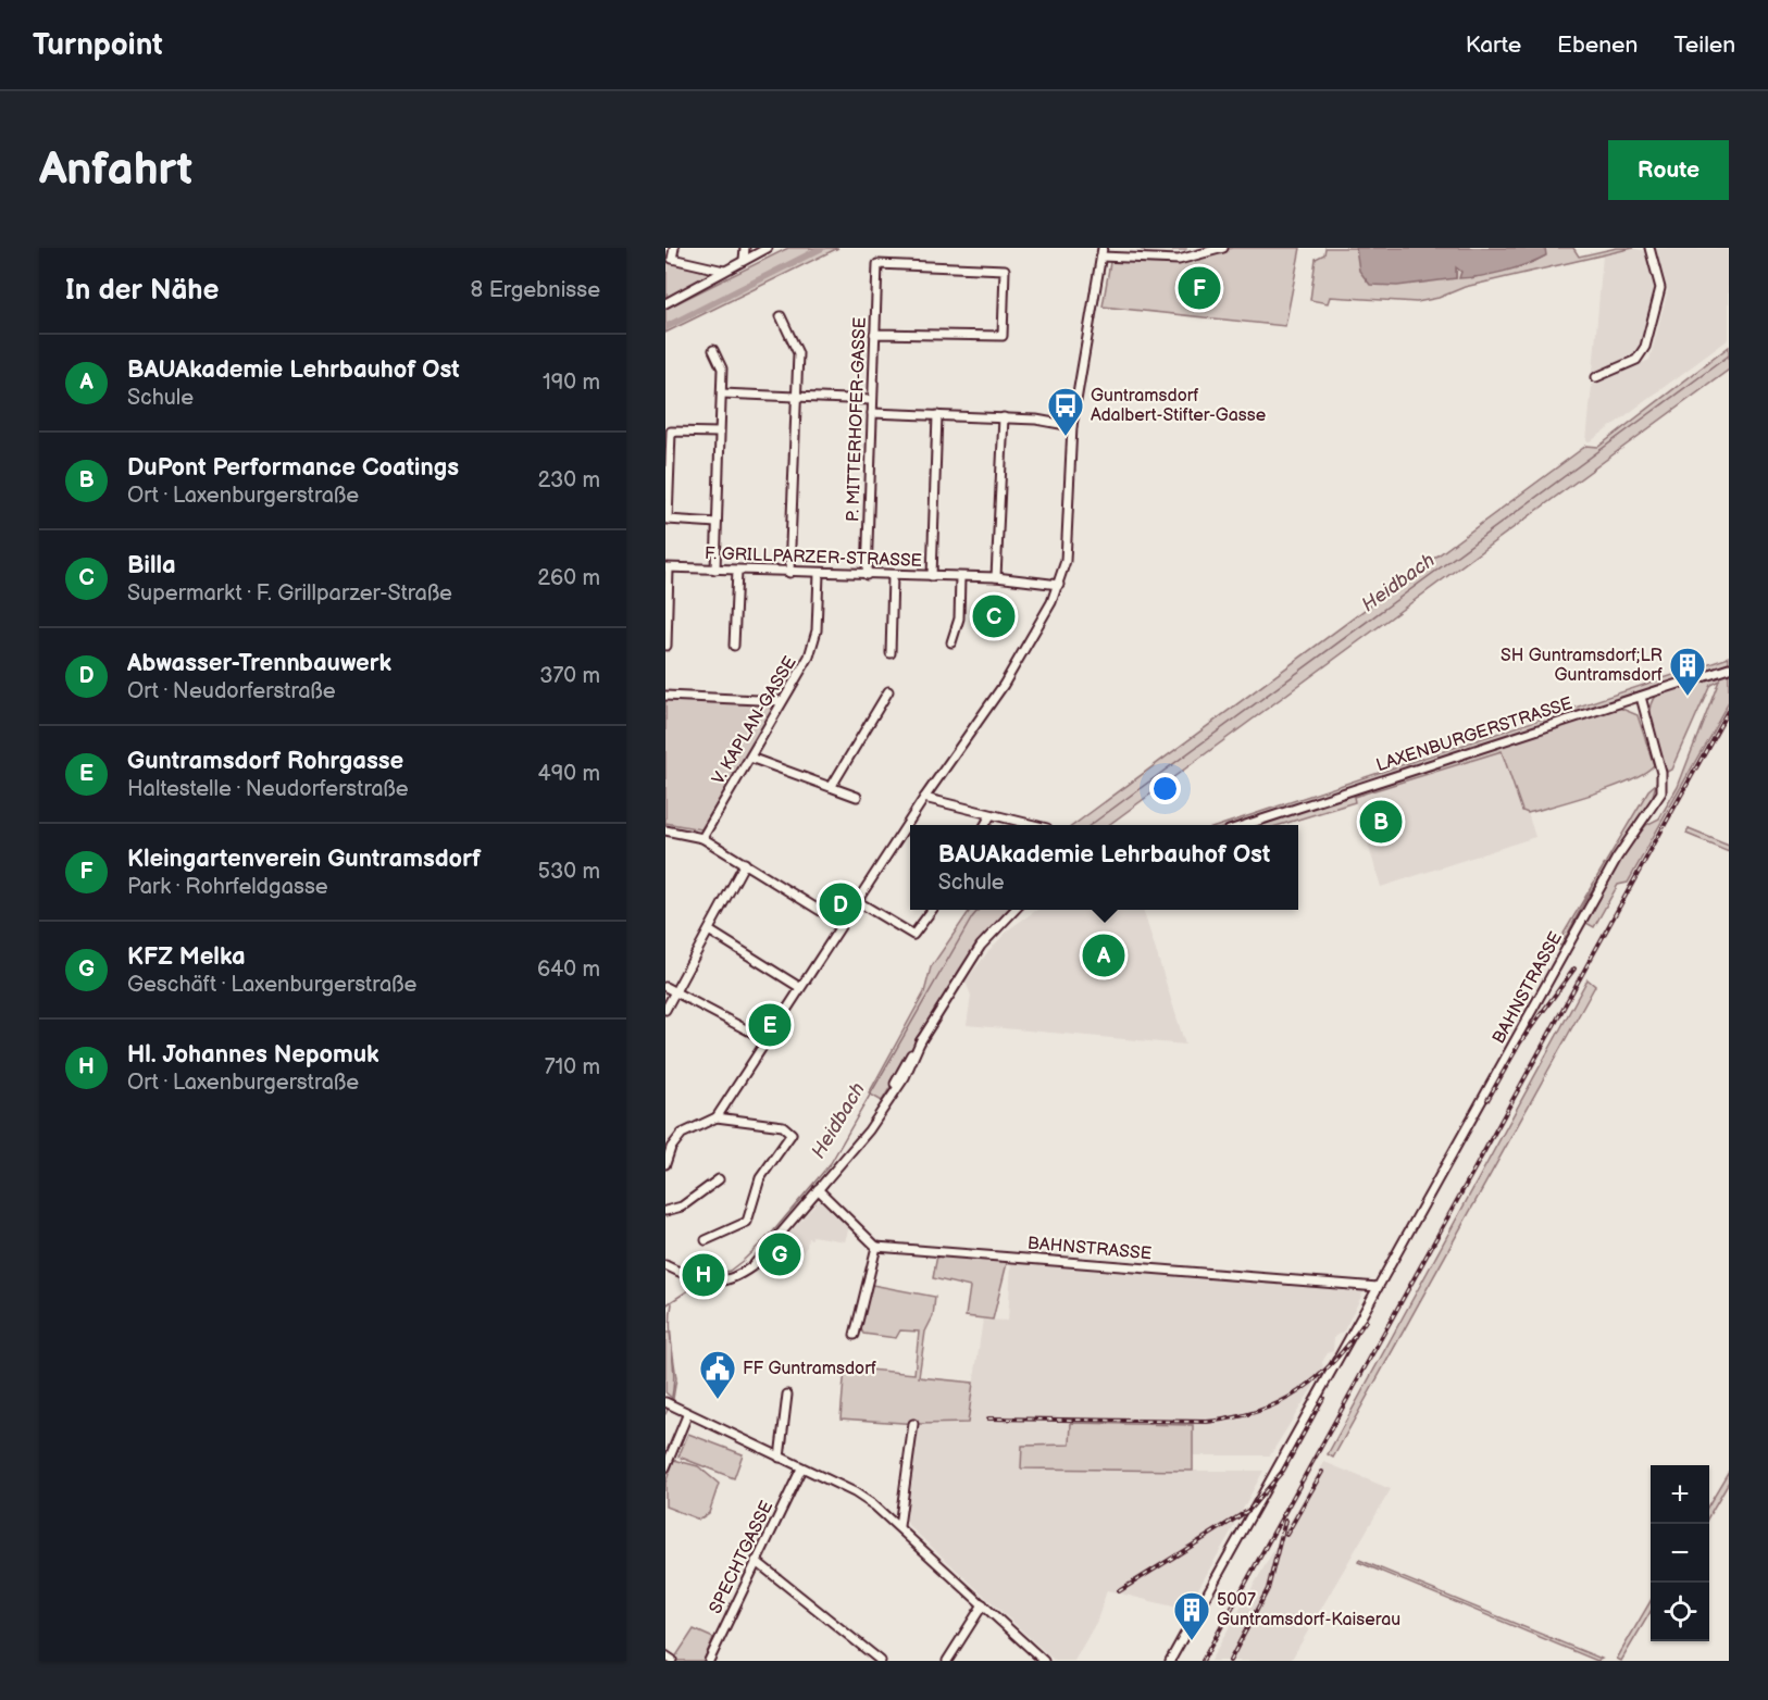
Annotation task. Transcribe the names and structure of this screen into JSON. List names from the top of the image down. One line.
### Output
{"streets":{"street":["P. MITTERHOFER-GASSE","F. GRILLPARZER-STRASSE","V. KAPLAN-GASSE","LAXENBURGERSTRASSE","BAHNSTRASSE","SPECHTGASSE"]},"crossings":[["P. MITTERHOFER-GASSE","F. GRILLPARZER-STRASSE"],["F. GRILLPARZER-STRASSE","V. KAPLAN-GASSE"],["LAXENBURGERSTRASSE","BAHNSTRASSE"]],"water":["Heidbach"],"places":{"bus stop":["Guntramsdorf Adalbert-Stifter-Gasse"],"building":["SH Guntramsdorf;LR Guntramsdorf","5007 Guntramsdorf-Kaiserau"],"public building":["FF Guntramsdorf"]},"page":{"header":"Turnpoint","nav":["Karte","Ebenen","Teilen"],"buttons":"Route","title":"Anfahrt","heading":["In der Nähe","8 Ergebnisse"],"pins":["F","C","B","D","A","E","G","H"],"list":[{"mark":"A","name":"BAUAkademie Lehrbauhof Ost","note":"Schule","value":"190 m"},{"mark":"B","name":"DuPont Performance Coatings","note":"Ort · Laxenburgerstraße","value":"230 m"},{"mark":"C","name":"Billa","note":"Supermarkt · F. Grillparzer-Straße","value":"260 m"},{"mark":"D","name":"Abwasser-Trennbauwerk","note":"Ort · Neudorferstraße","value":"370 m"},{"mark":"E","name":"Guntramsdorf Rohrgasse","note":"Haltestelle · Neudorferstraße","value":"490 m"},{"mark":"F","name":"Kleingartenverein Guntramsdorf","note":"Park · Rohrfeldgasse","value":"530 m"},{"mark":"G","name":"KFZ Melka","note":"Geschäft · Laxenburgerstraße","value":"640 m"},{"mark":"H","name":"Hl. Johannes Nepomuk","note":"Ort · Laxenburgerstraße","value":"710 m"}],"popup":["BAUAkademie Lehrbauhof Ost","Schule"],"map_buttons":["+","−"]}}
